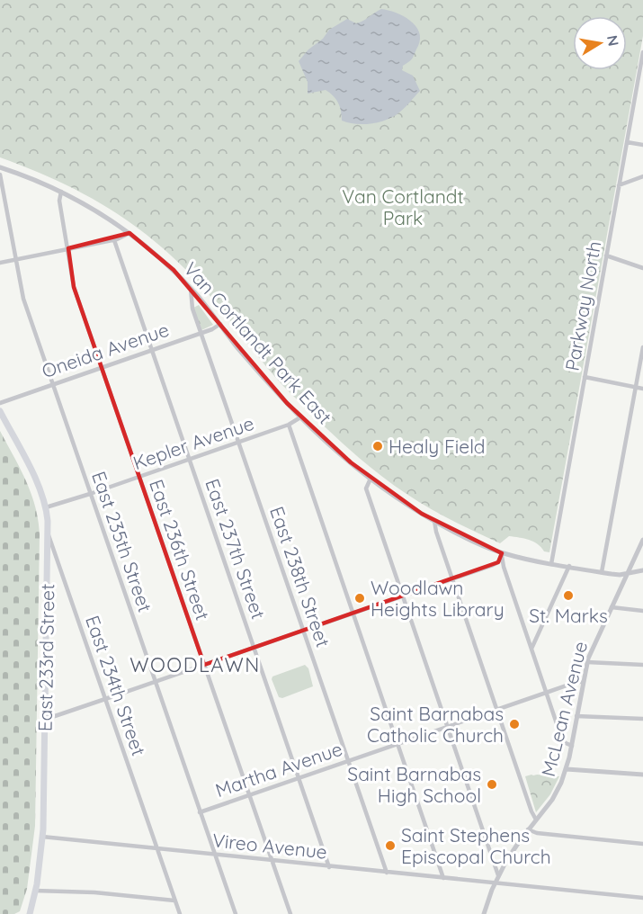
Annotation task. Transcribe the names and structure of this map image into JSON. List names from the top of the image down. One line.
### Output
{"streets":{"main road":["East 233rd Street"],"street":["Parkway North","Van Cortlandt Park East","Oneida Avenue","Kepler Avenue","East 235th Street","East 237th Street","East 236th Street","East 238th Street","East 234th Street","McLean Avenue","Martha Avenue","Vireo Avenue"]},"crossings":[["Parkway North","Van Cortlandt Park East"],["Van Cortlandt Park East","Oneida Avenue"],["Van Cortlandt Park East","Kepler Avenue"],["Van Cortlandt Park East","East 236th Street"],["Van Cortlandt Park East","East 238th Street"],["Van Cortlandt Park East","McLean Avenue"],["Oneida Avenue","East 235th Street"],["Oneida Avenue","East 237th Street"],["Oneida Avenue","East 236th Street"],["Oneida Avenue","East 238th Street"],["Kepler Avenue","East 235th Street"],["Kepler Avenue","East 237th Street"],["Kepler Avenue","East 236th Street"],["Kepler Avenue","East 238th Street"],["Kepler Avenue","East 233rd Street"],["East 235th Street","Martha Avenue"],["East 235th Street","Vireo Avenue"],["East 237th Street","Martha Avenue"],["East 237th Street","Vireo Avenue"],["East 236th Street","Martha Avenue"],["East 236th Street","Vireo Avenue"],["East 238th Street","Martha Avenue"],["East 238th Street","Vireo Avenue"],["East 233rd Street","East 234th Street"],["East 233rd Street","Vireo Avenue"],["East 234th Street","Vireo Avenue"],["McLean Avenue","Martha Avenue"],["McLean Avenue","Vireo Avenue"]],"districts":["WOODLAWN"],"parks":["Van Cortlandt Park"],"places":["Healy Field","St. Marks","Woodlawn Heights Library","Saint Barnabas Catholic Church","Saint Barnabas High School","Saint Stephens Episcopal Church"],"north":"right"}
